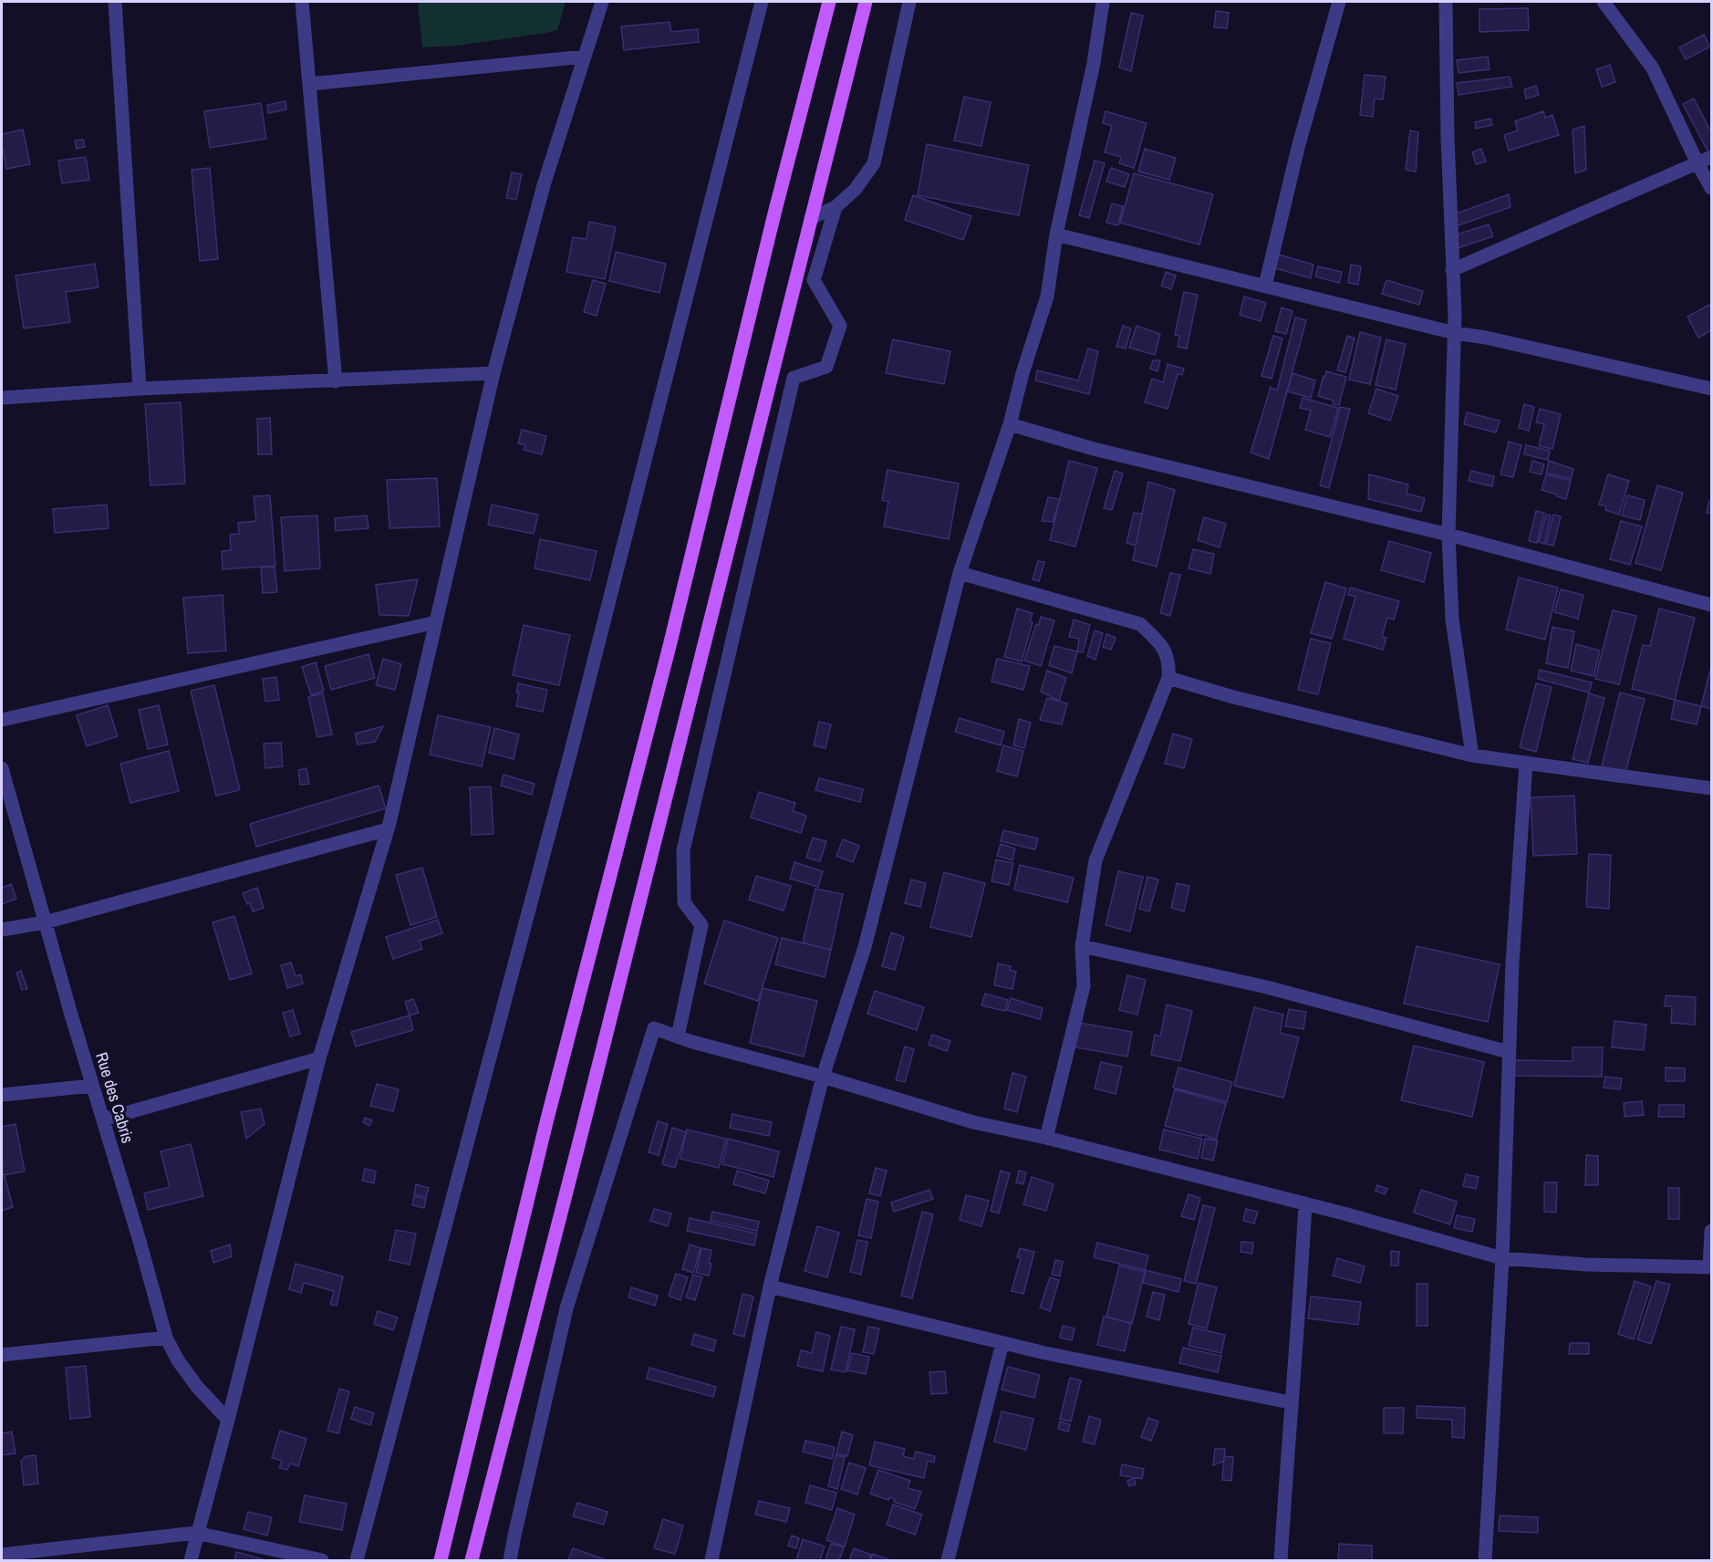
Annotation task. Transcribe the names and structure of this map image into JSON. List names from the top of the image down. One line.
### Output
{"streets":{"street":["Rue des Cabris"]}}
